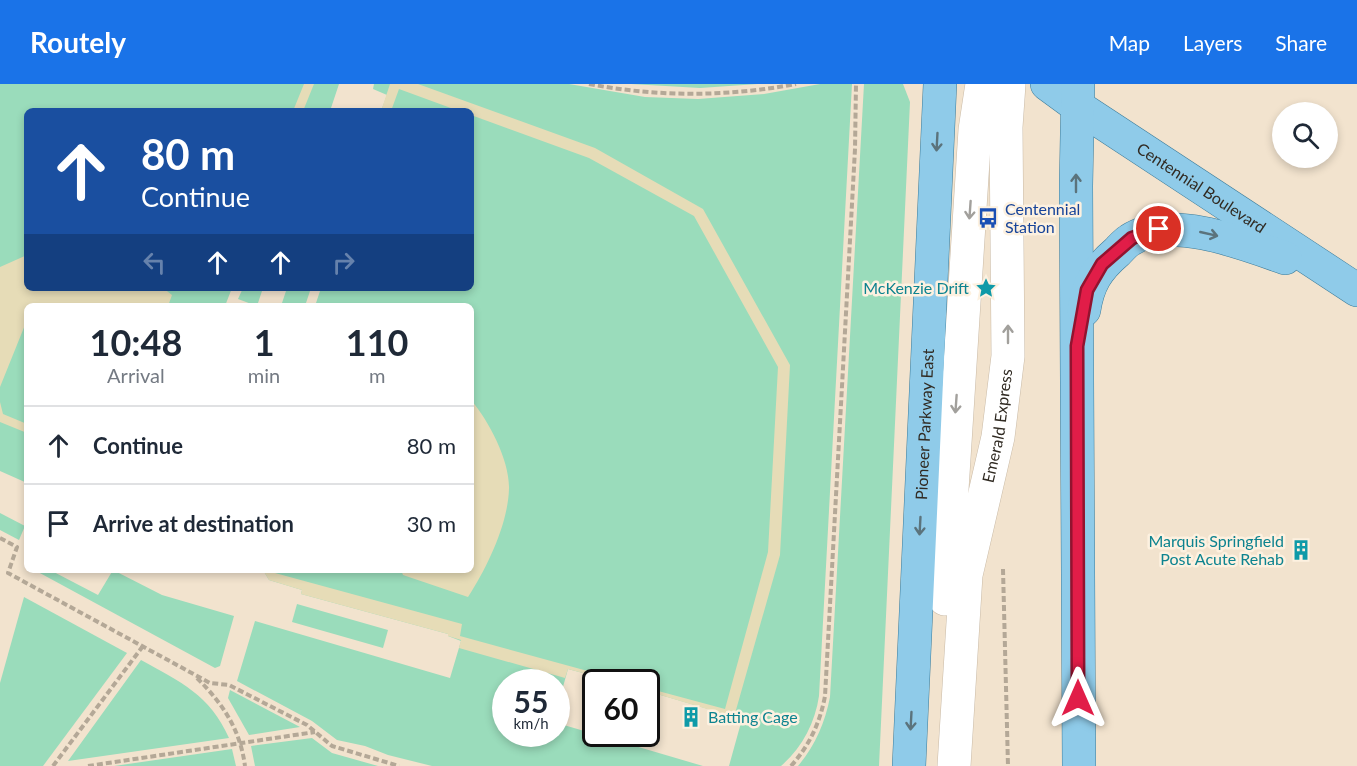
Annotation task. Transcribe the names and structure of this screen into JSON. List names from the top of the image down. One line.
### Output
{"streets":{"main road":["Centennial Boulevard","Pioneer Parkway East"],"lane":["Emerald Express"]},"places":{"bus stop":["Centennial Station"],"place":["McKenzie Drift"],"building":["Marquis Springfield Post Acute Rehab","Batting Cage"]},"page":{"header":"Routely","nav":["Map","Layers","Share"],"turn":["80 m","Continue"],"eta":["10:48","Arrival","1","min","110","m"],"list":[{"name":"Continue","value":"80 m"},{"name":"Arrive at destination","value":"30 m"}],"speed":"55 km/h","limit":"60"}}
